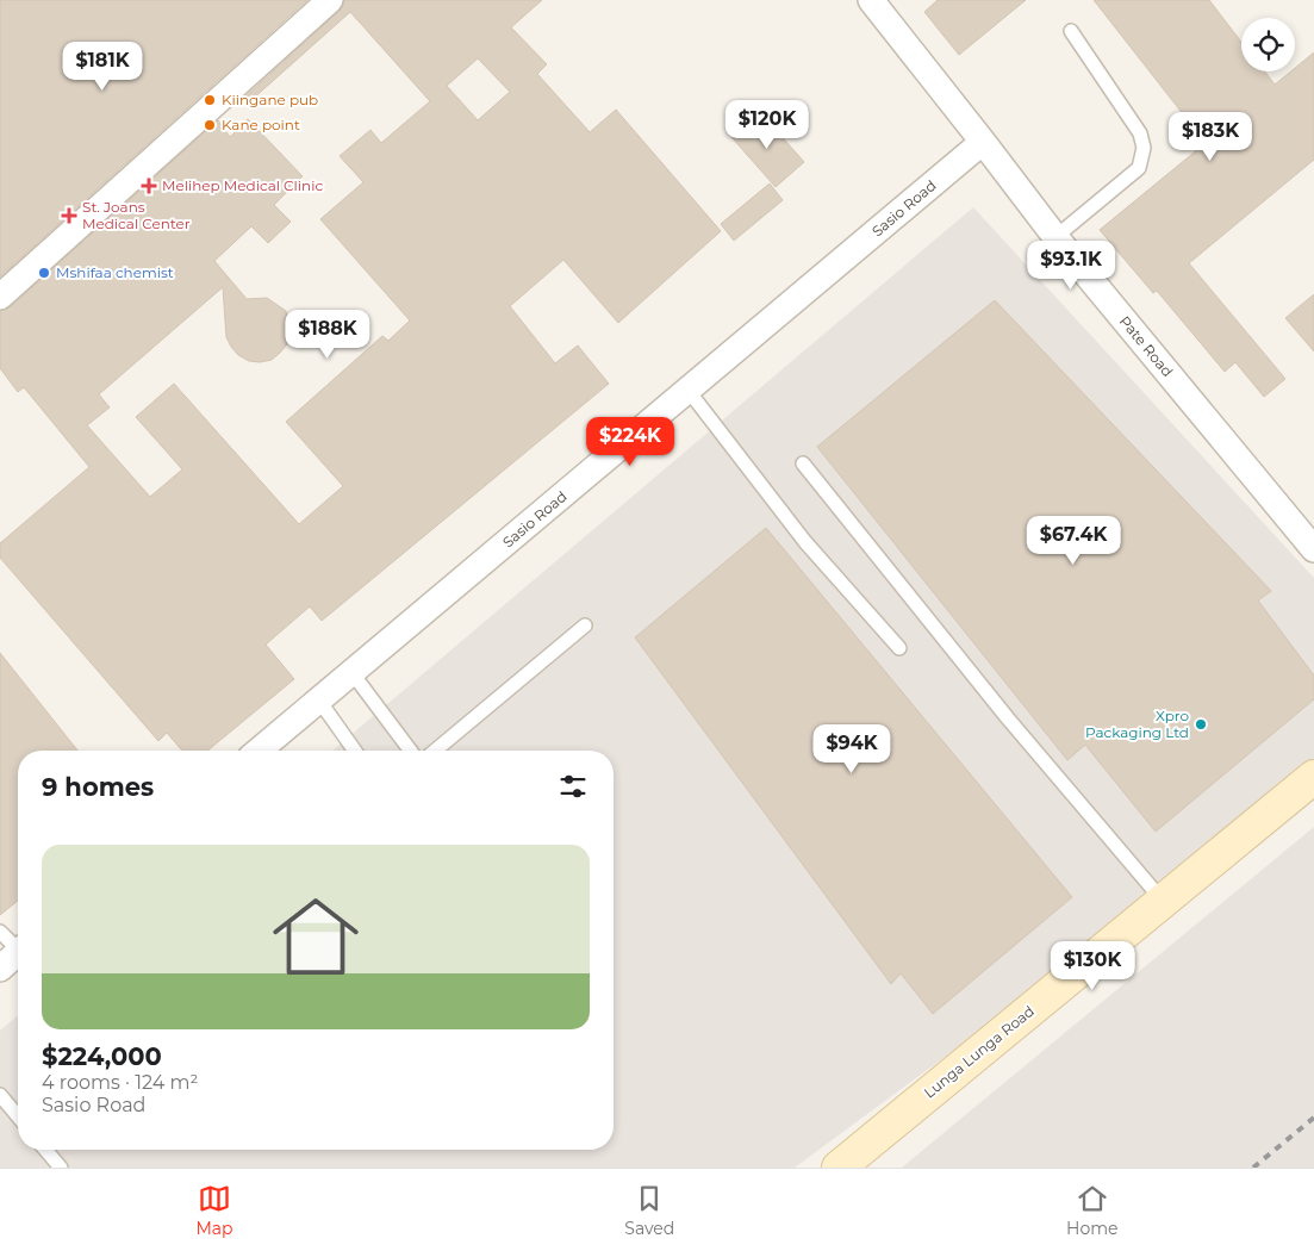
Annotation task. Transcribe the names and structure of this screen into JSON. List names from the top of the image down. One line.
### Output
{"streets":{"main road":["Lunga Lunga Road"],"street":["Sasio Road","Pate Road"]},"crossings":[["Sasio Road","Pate Road"]],"places":{"other":["Kiingane pub","Kane point","Mshifaa chemist","Xpro Packaging Ltd"],"health":["Melihep Medical Clinic","St. Joans Medical Center"]},"page":{"price":["$181K","$120K","$183K","$93.1K","$188K","$224K","$67.4K","$94K","$130K"],"heading":"9 homes","list":[{"name":"$224,000","note":"4 rooms · 124 m² · Sasio Road"}],"tabs":["Map","Saved","Home"]}}
